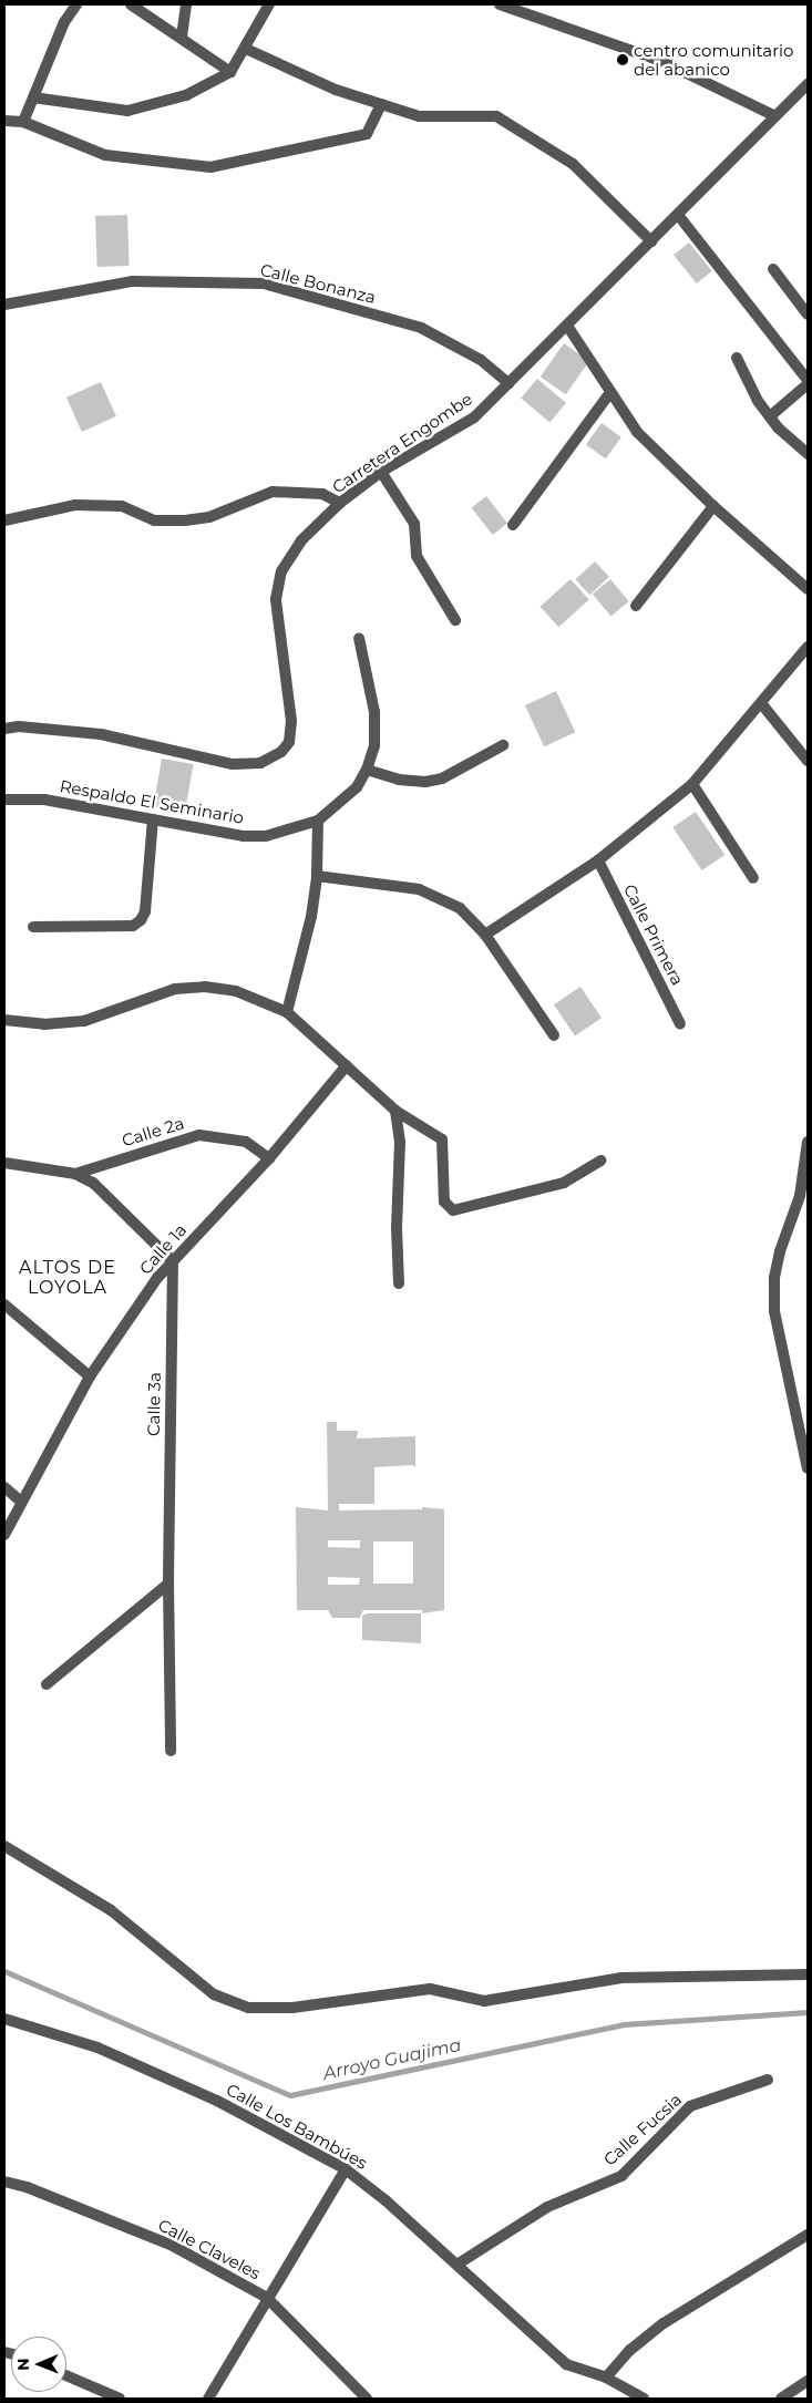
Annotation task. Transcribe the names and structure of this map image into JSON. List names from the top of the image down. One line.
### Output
{"streets":{"street":["Calle Bonanza","Carretera Engombe","Respaldo El Seminario","Calle Primera","Calle 2a","Calle 1a","Calle 3a","Calle Los Bambúes","Calle Fucsia","Calle Claveles"]},"crossings":[["Calle Bonanza","Carretera Engombe"],["Calle 2a","Calle 1a"],["Calle 1a","Calle 3a"],["Calle Los Bambúes","Calle Fucsia"]],"districts":["ALTOS DE LOYOLA"],"water":["Arroyo Guajima"],"places":["centro comunitario del abanico"],"north":"left"}
